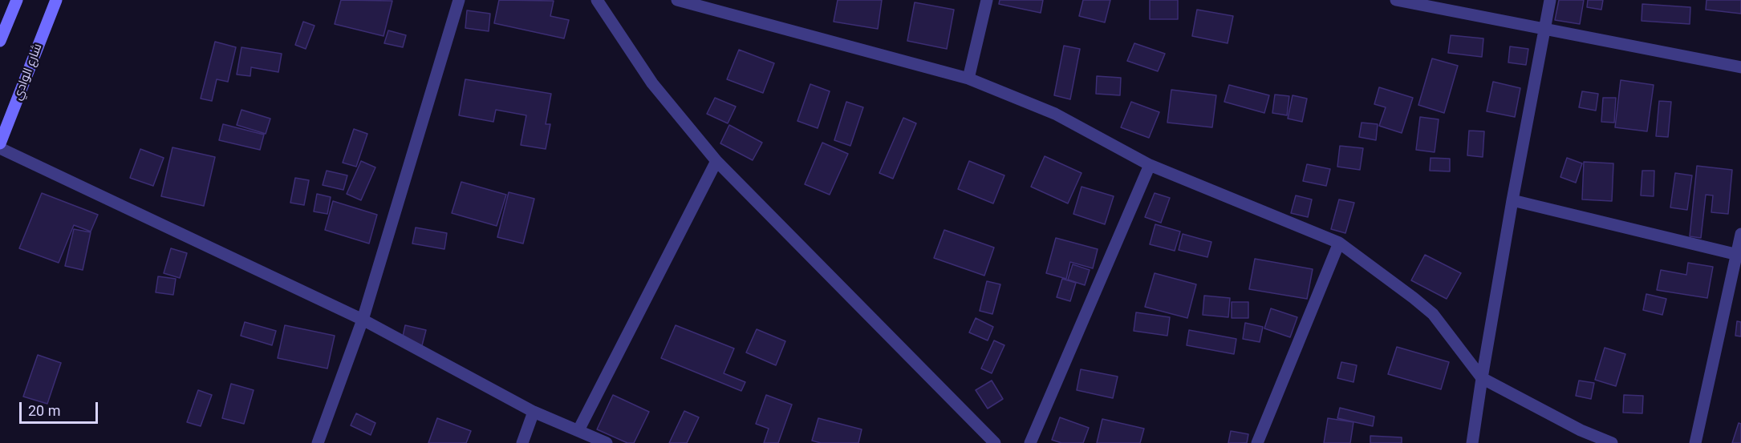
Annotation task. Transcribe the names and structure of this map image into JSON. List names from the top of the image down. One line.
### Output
{"streets":{"main road":["شارع الوادي"]},"scale_bar":"20 m"}
